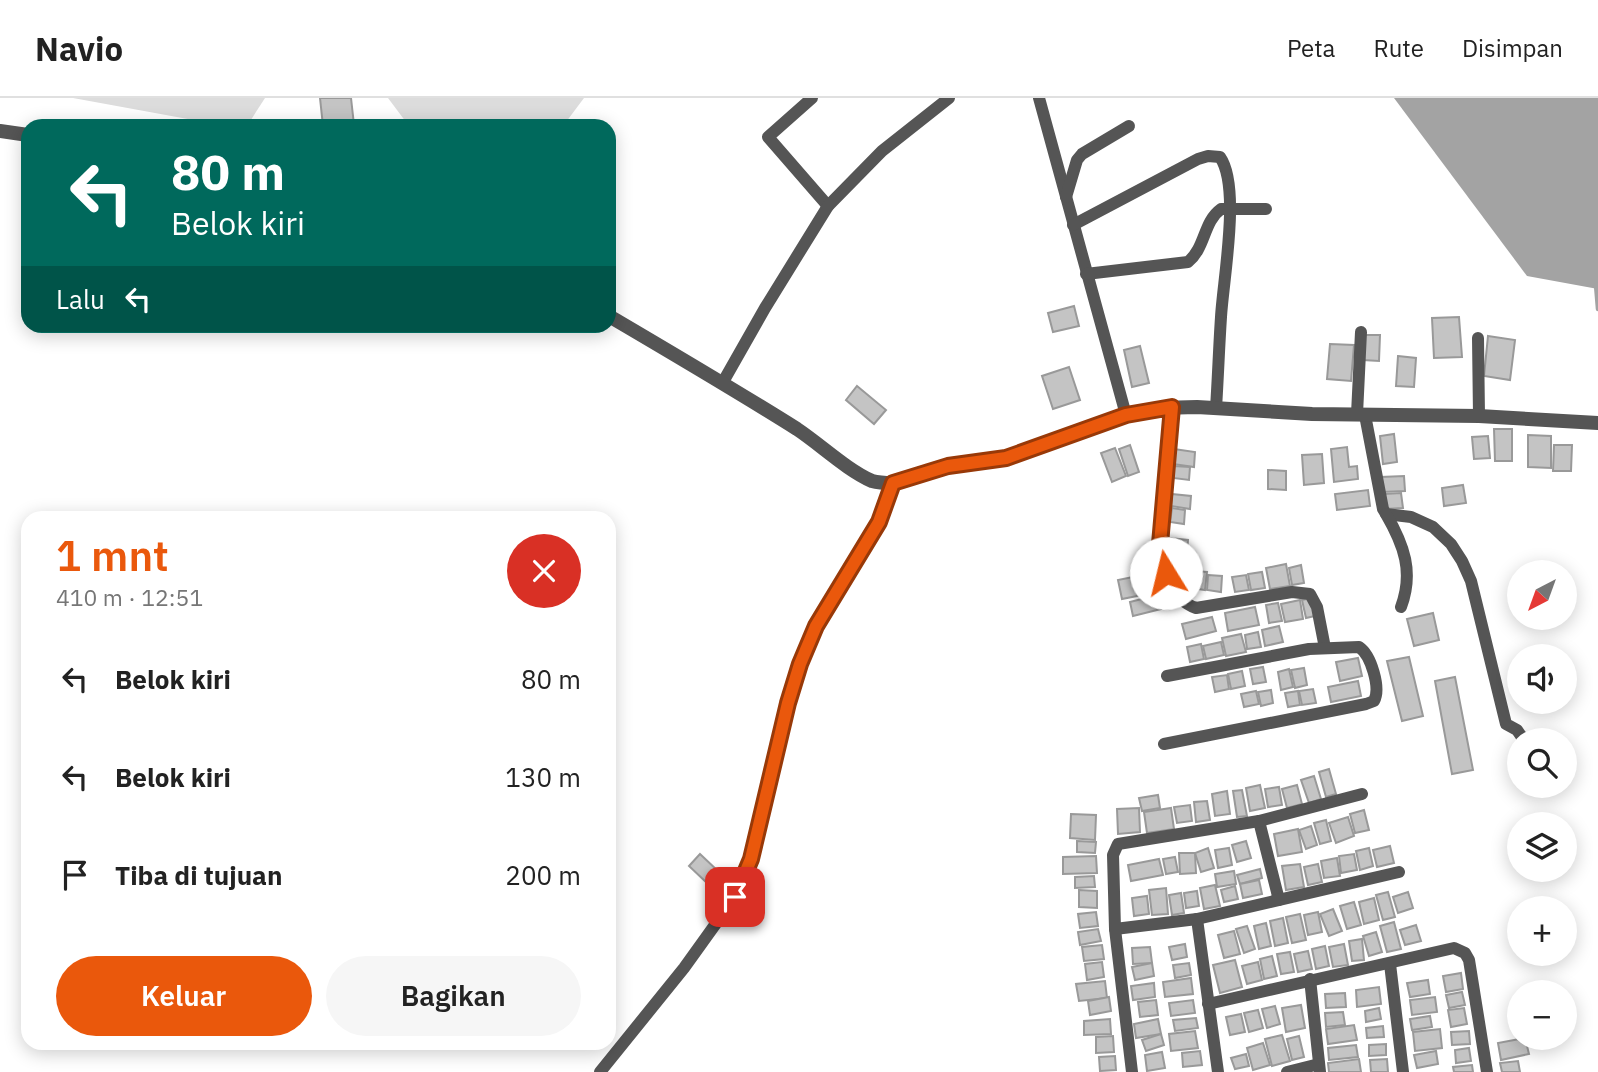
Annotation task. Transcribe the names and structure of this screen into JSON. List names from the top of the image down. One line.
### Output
{"north":"bottom left","page":{"header":"Navio","nav":["Peta","Rute","Disimpan"],"turn":["80 m","Belok kiri"],"then":"Lalu","heading":["1 mnt","410 m · 12:51"],"map_buttons":["+","−"],"list":[{"name":"Belok kiri","value":"80 m"},{"name":"Belok kiri","value":"130 m"},{"name":"Tiba di tujuan","value":"200 m"}],"buttons":["Keluar","Bagikan"]}}
